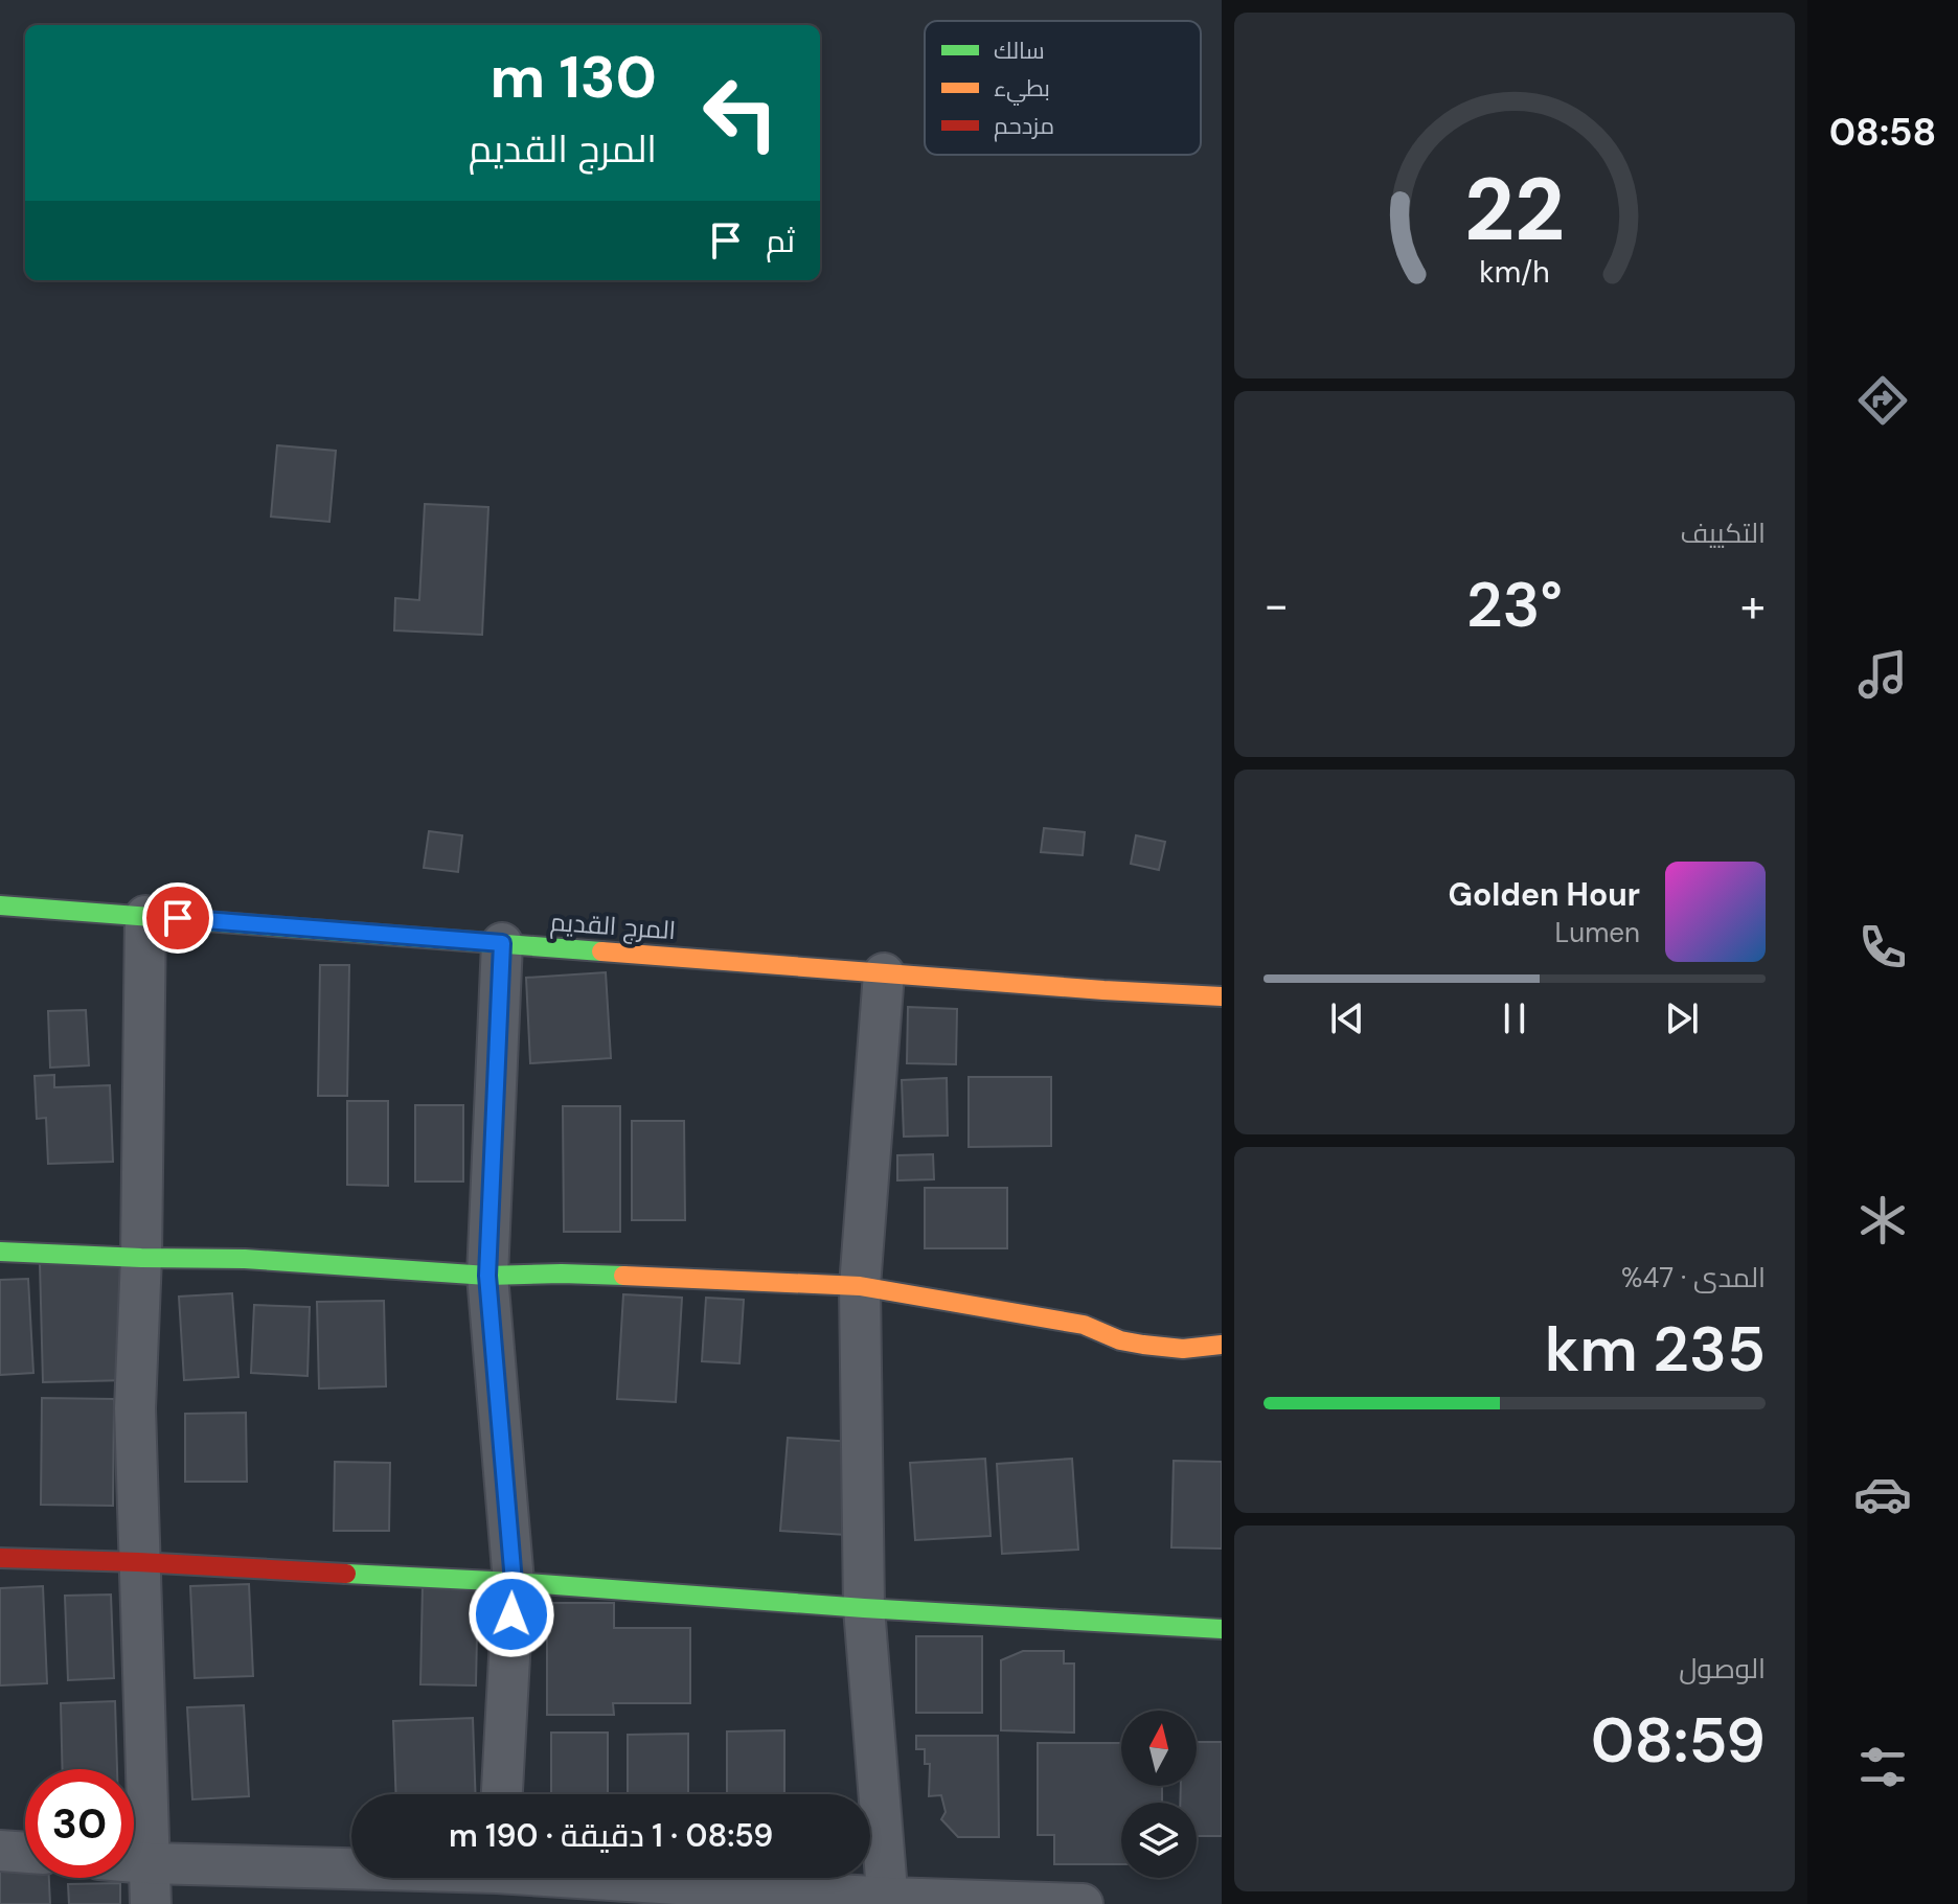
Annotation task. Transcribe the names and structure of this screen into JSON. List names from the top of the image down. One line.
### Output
{"streets":{"street":["المرج القديم"]},"legend":["سالك","بطيء","مزدحم"],"north":"top","page":{"tabs":"08:58","turn":["130 m","المرج القديم"],"then":"ثم","tile":["التكييف",["المدى · 47%","235 km"],["الوصول","08:59"]],"heat":["−","23°","+"],"song":["Golden Hour","Lumen"],"limit":"30","trip":"08:59 · 1 دقيقة · 190 m","gauge":["22","km/h"]}}
